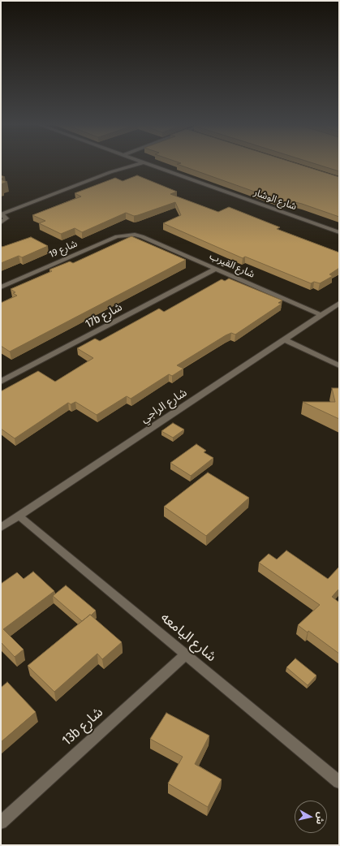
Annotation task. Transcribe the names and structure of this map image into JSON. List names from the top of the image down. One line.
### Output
{"streets":{"street":["شارع الوشار","شارع 19","شارع القيرب","17b شارع","شارع الراجي","شارع اليامعه","13b شارع"]},"crossings":[["شارع 19","شارع القيرب"],["شارع القيرب","17b شارع"],["شارع القيرب","شارع الراجي"],["شارع الراجي","شارع اليامعه"],["شارع اليامعه","13b شارع"]],"north":"right"}
